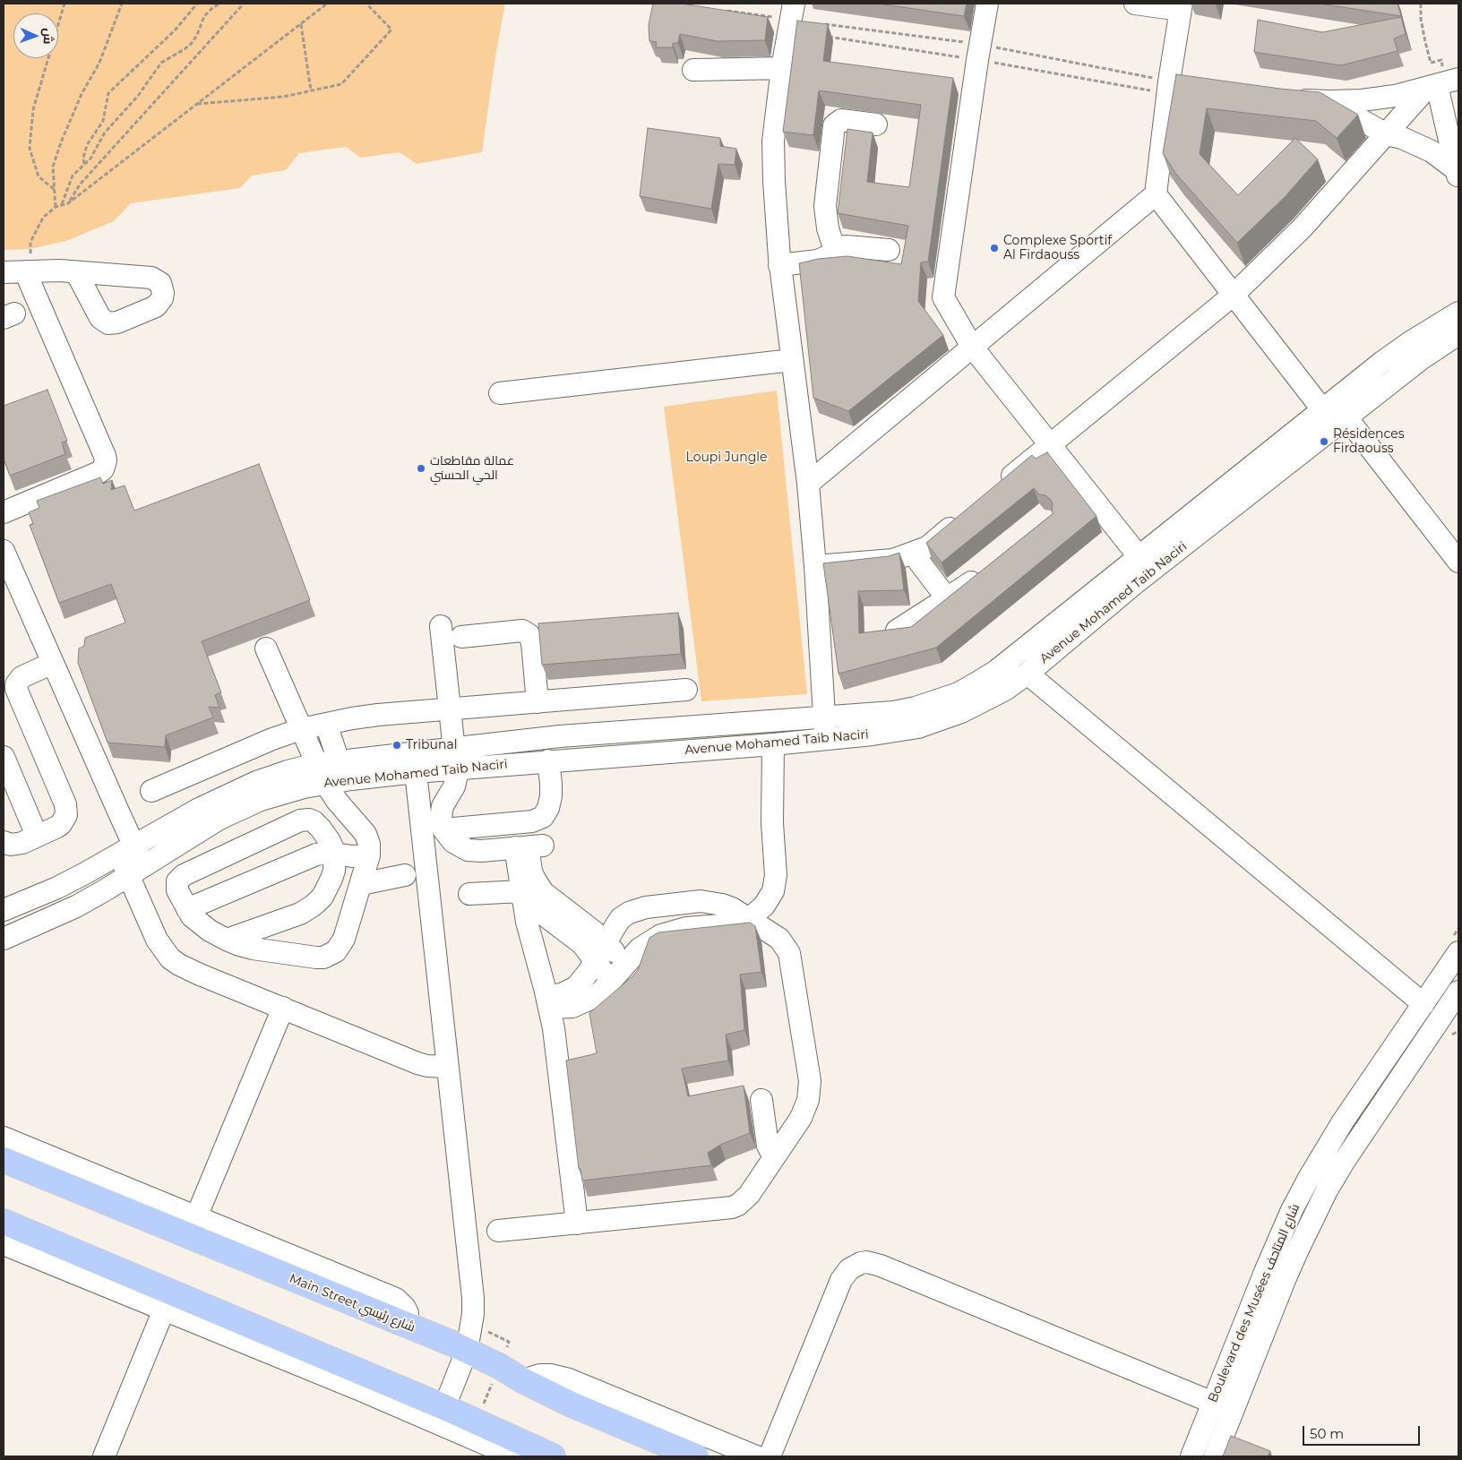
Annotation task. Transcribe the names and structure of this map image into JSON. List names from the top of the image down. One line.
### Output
{"streets":{"main road":["Main Street شارع رئيسي"],"street":["Avenue Mohamed Taib Naciri","Boulevard des Musées شارع المتاحف"]},"parks":["Loupi Jungle"],"places":["Complexe Sportif Al Firdaouss","Résidences Firdaouss","عمالة مقاطعات الحي الحسني","Tribunal"],"scale_bar":"50 m","north":"right"}
